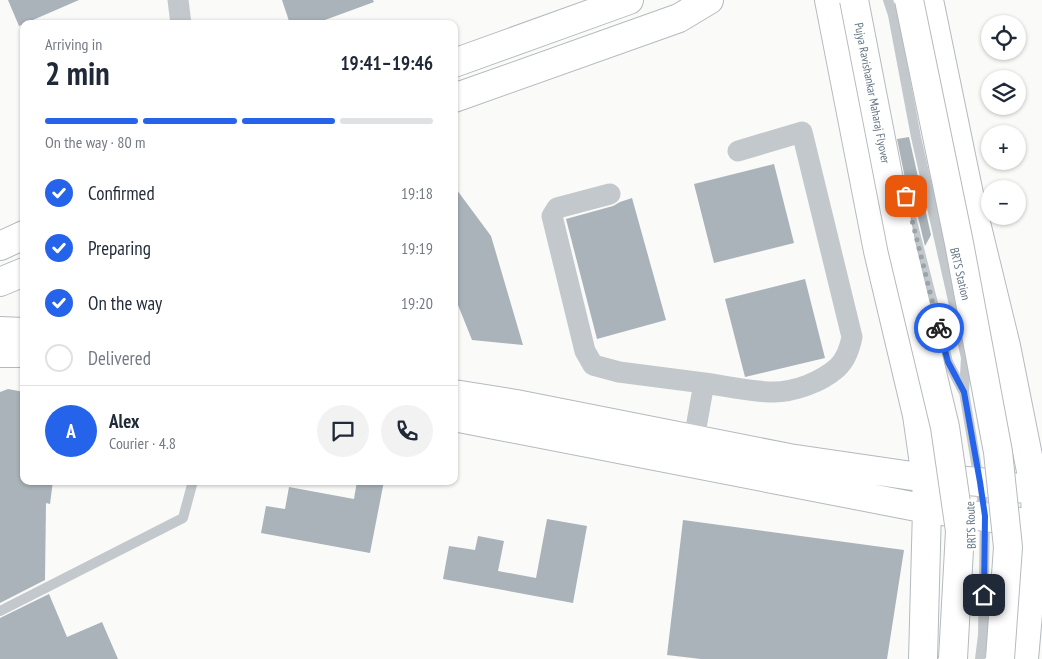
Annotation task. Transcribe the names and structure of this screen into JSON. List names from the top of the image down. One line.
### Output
{"streets":{"main road":["Pujya Ravishankar Maharaj Flyover"],"lane":["BRTS Station","BRTS Route"]},"crossings":[["BRTS Station","BRTS Route"]],"page":{"map_buttons":["+","−"],"heading":["2 min","Arriving in","19:41–19:46"],"panel":["Alex","Courier · 4.8"],"bar":"On the way · 80 m","list":[["Confirmed","19:18"],["Preparing","19:19"],["On the way","19:20"],"Delivered"],"round":"A"}}
